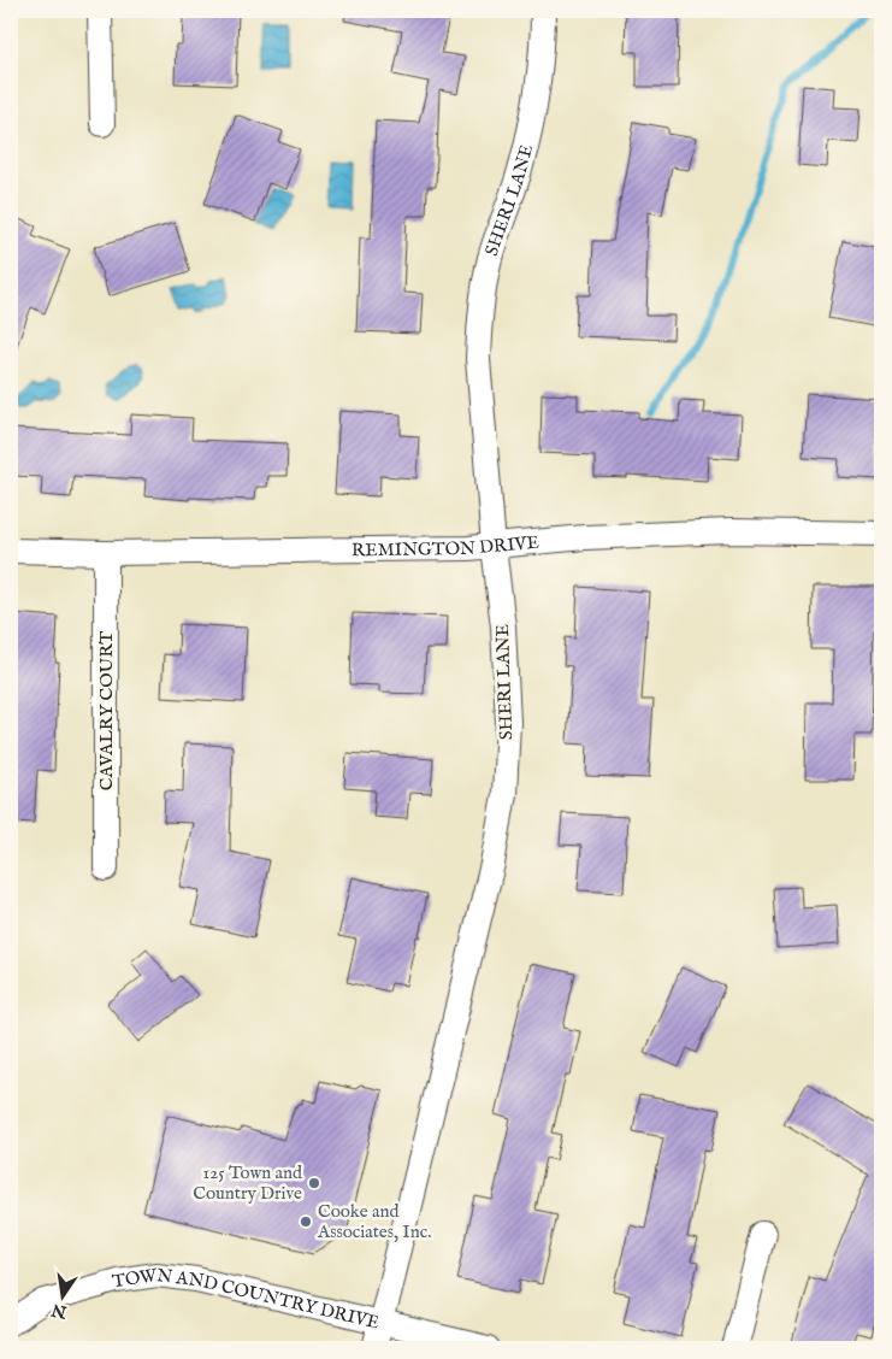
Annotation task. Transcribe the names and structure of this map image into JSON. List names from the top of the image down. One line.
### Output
{"streets":{"street":["SHERI LANE","REMINGTON DRIVE","CAVALRY COURT","TOWN AND COUNTRY DRIVE"]},"crossings":[["SHERI LANE","REMINGTON DRIVE"],["SHERI LANE","TOWN AND COUNTRY DRIVE"],["REMINGTON DRIVE","CAVALRY COURT"]],"places":["125 Town and Country Drive","Cooke and Associates, Inc."],"north":"bottom"}
